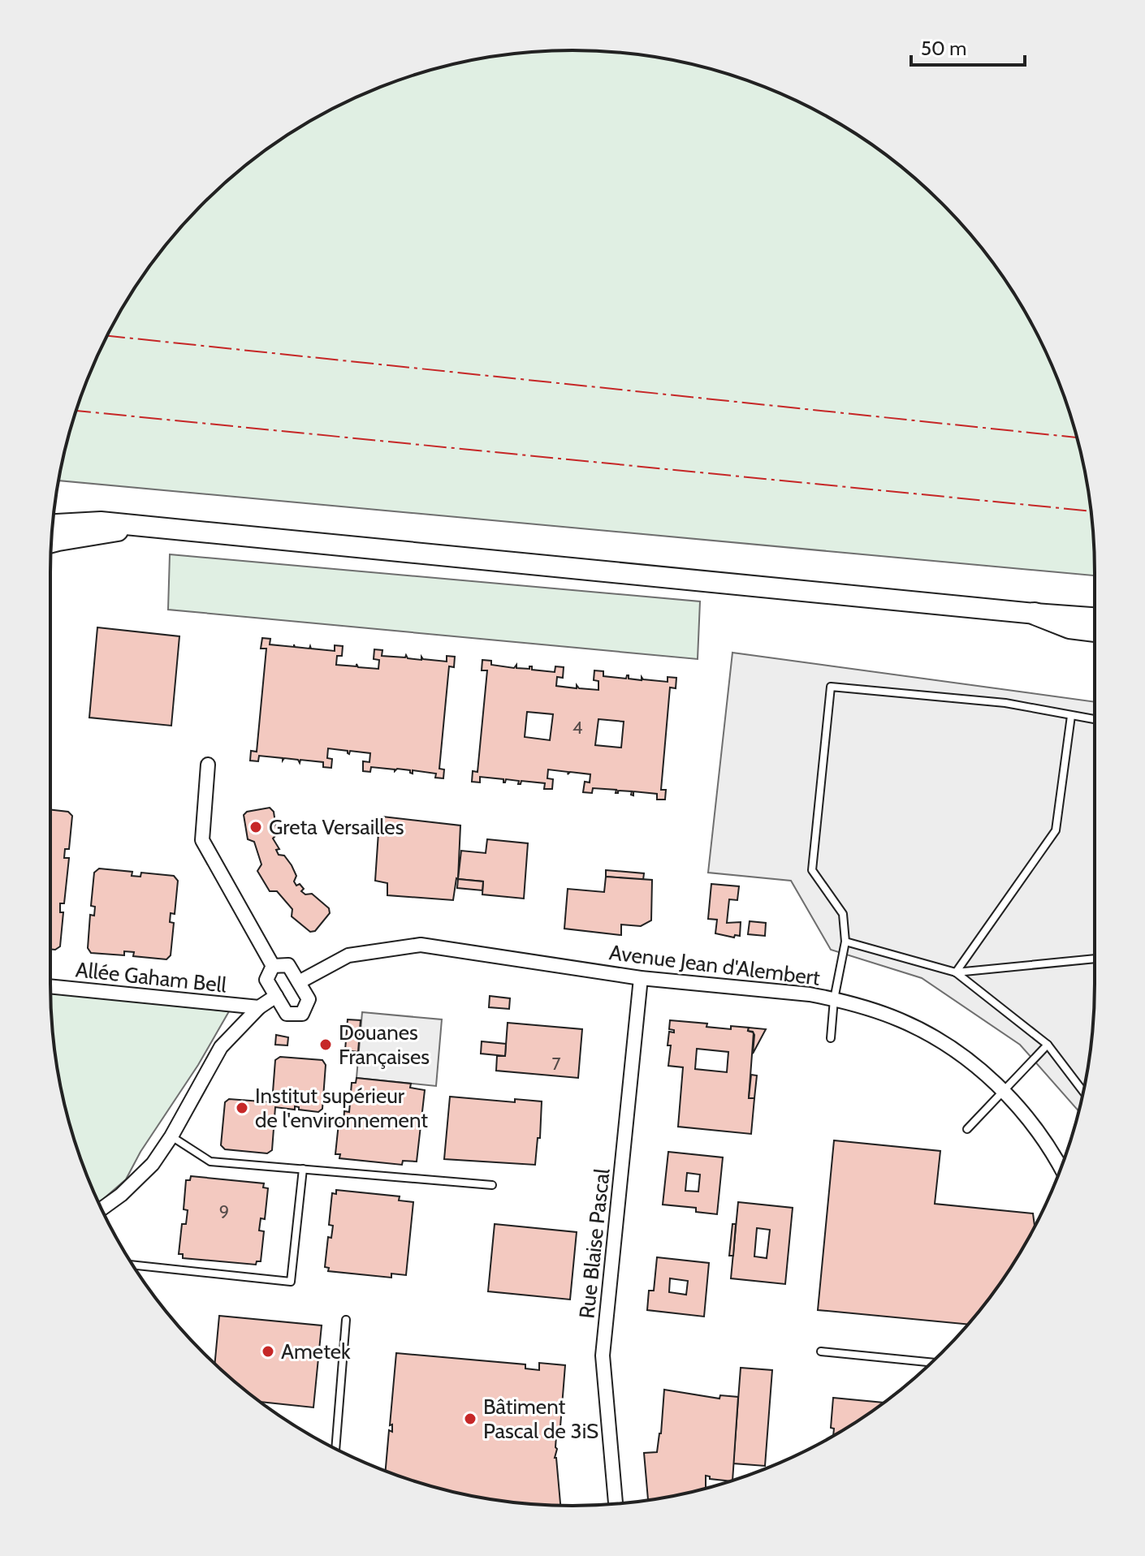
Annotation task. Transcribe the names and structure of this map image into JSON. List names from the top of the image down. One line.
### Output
{"streets":{"street":["Avenue Jean d'Alembert","Allée Gaham Bell","Rue Blaise Pascal"]},"crossings":[["Avenue Jean d'Alembert","Rue Blaise Pascal"]],"places":["Greta Versailles","Douanes Françaises","Institut supérieur de l'environnement","Ametek","Bâtiment Pascal de 3iS"],"house_numbers":["4","7","9"],"scale_bar":"50 m"}
